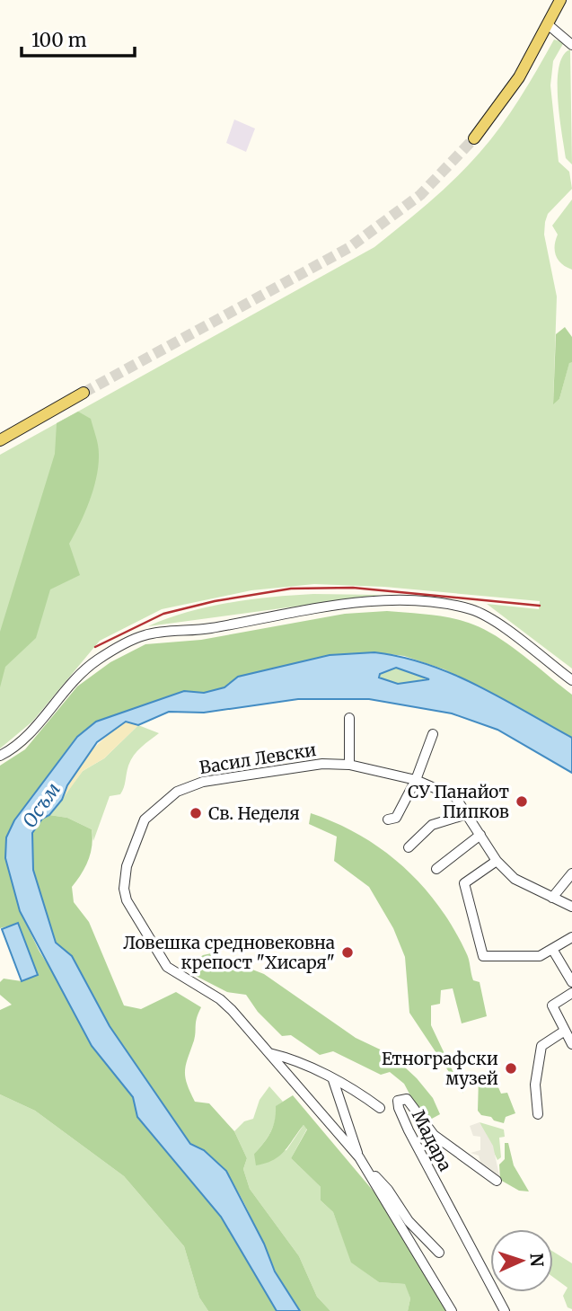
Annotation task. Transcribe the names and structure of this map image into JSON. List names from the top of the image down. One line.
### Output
{"streets":{"street":["Васил Левски","Мадара"]},"water":["Осъм"],"places":["СУ Панайот Пипков","Св. Неделя","Ловешка средновековна крепост \"Хисаря\"","Етнографски музей"],"scale_bar":"100 m","north":"right"}
